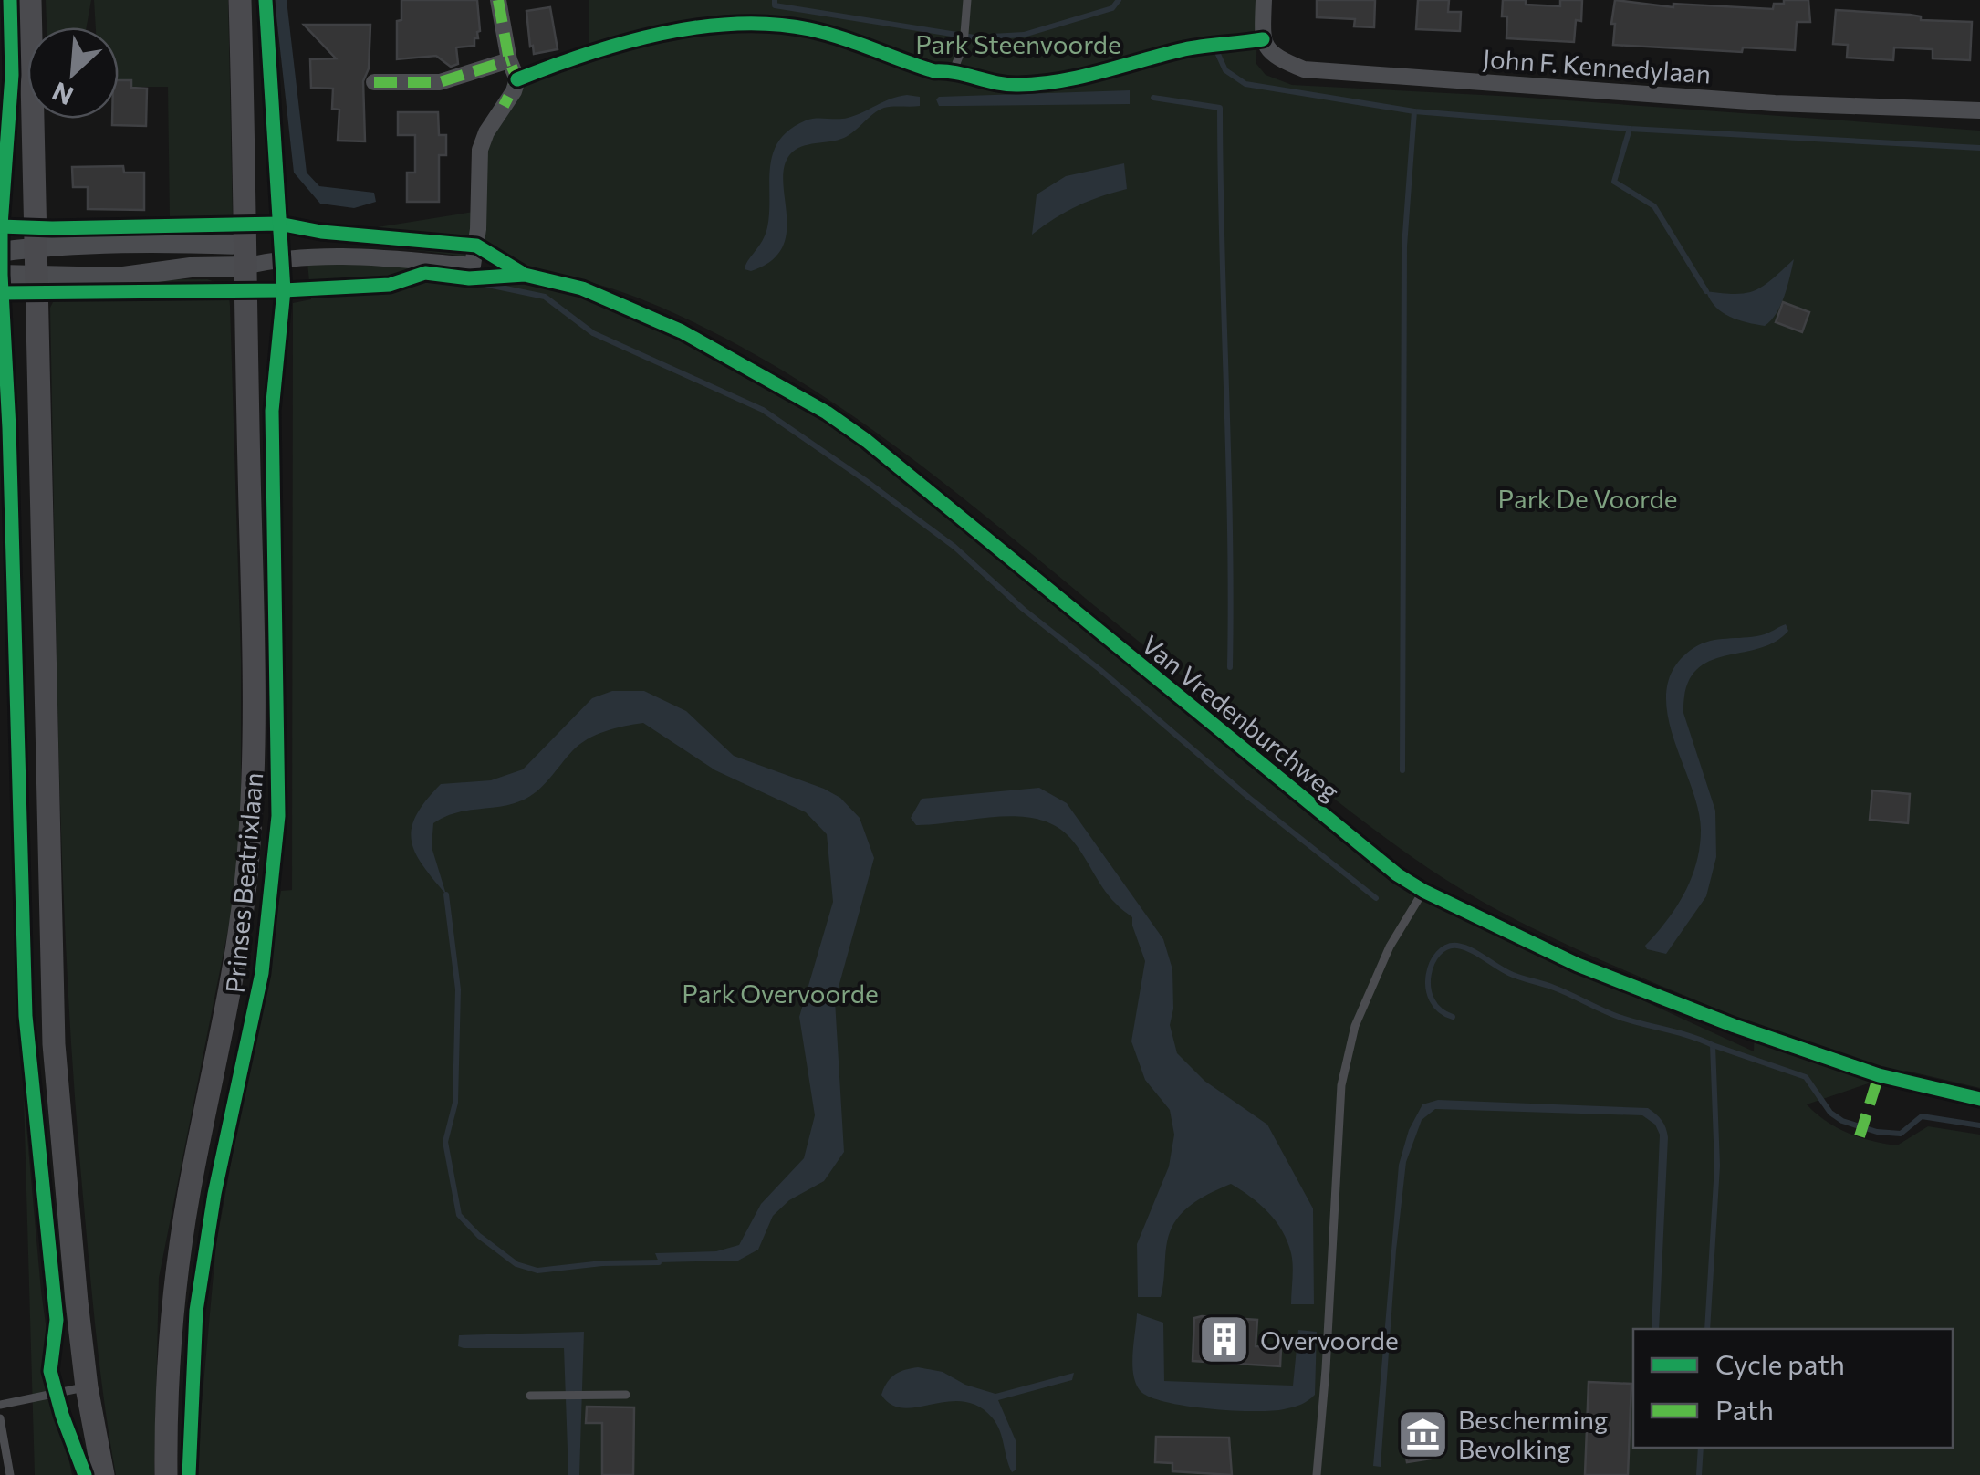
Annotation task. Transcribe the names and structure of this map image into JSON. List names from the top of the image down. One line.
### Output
{"streets":{"main road":["Prinses Beatrixlaan"],"street":["John F. Kennedylaan"],"cycle path":["Van Vredenburchweg"]},"parks":["Park Steenvoorde","Park De Voorde","Park Overvoorde"],"places":{"building":["Overvoorde"],"museum":["Bescherming Bevolking"]},"legend":["Cycle path","Path"],"north":"bottom left"}
